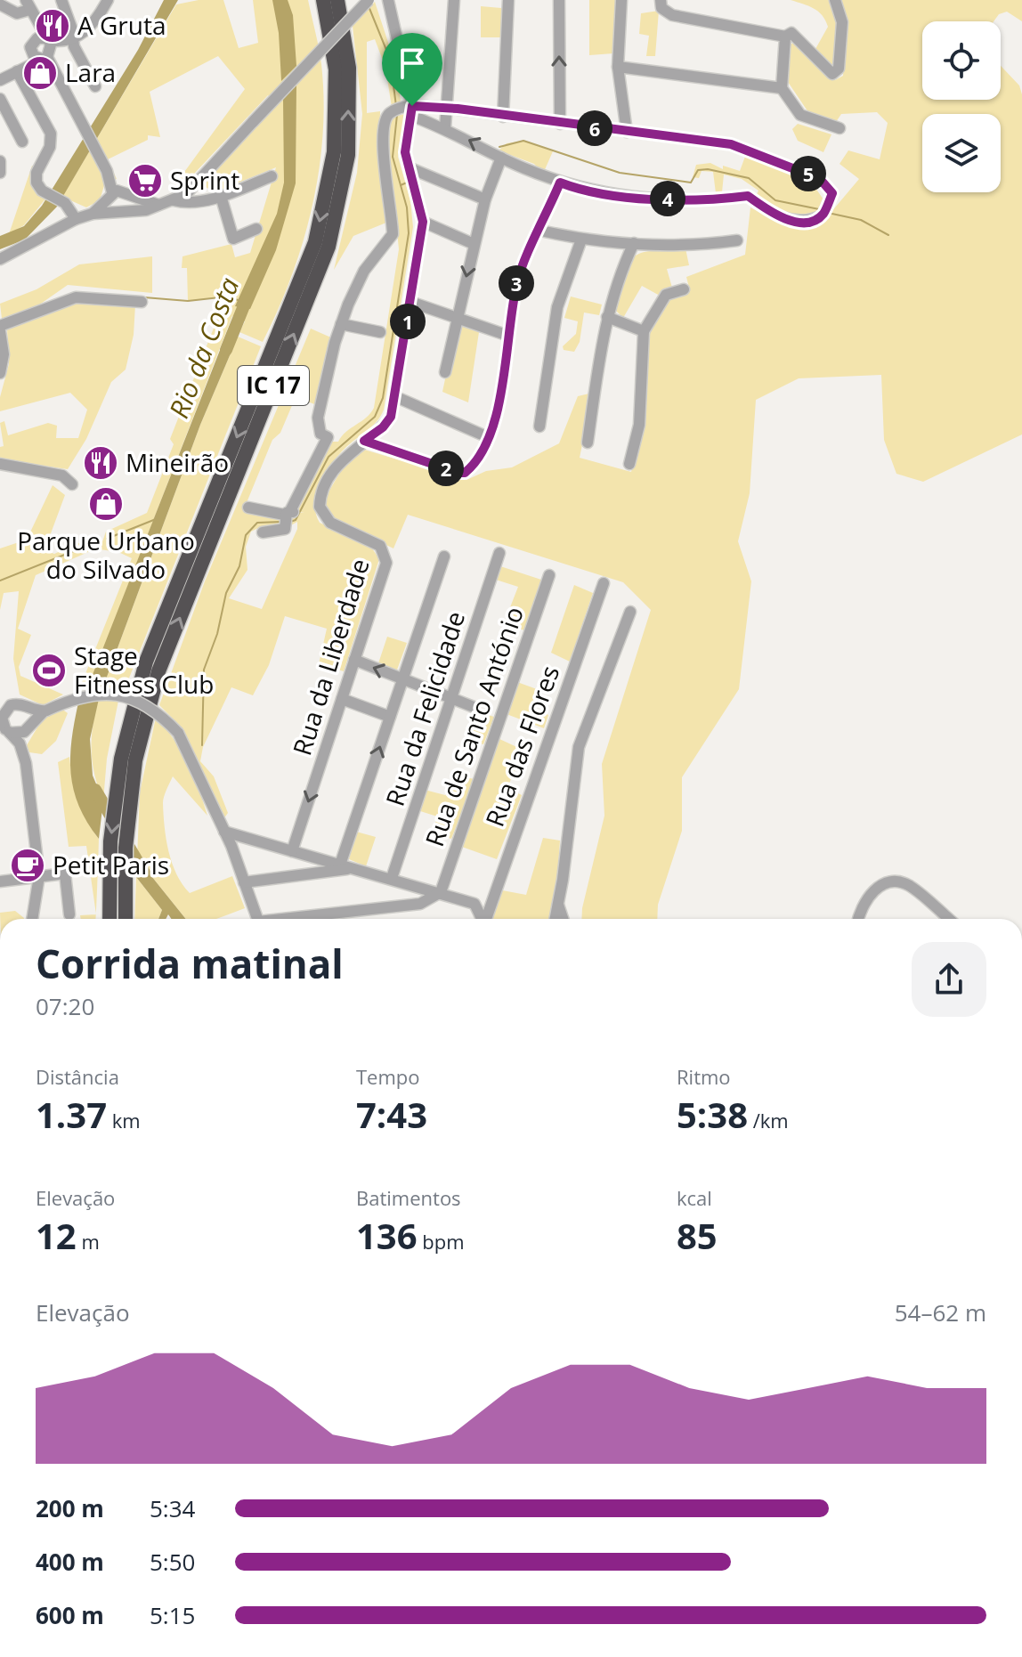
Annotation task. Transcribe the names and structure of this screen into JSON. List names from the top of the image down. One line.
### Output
{"streets":{"highway":["IC 17"],"street":["Rua da Liberdade","Rua da Felicidade","Rua de Santo António","Rua das Flores"]},"water":["Rio da Costa"],"places":{"restaurant":["A Gruta","Mineirão"],"shop":["Lara","Parque Urbano do Silvado"],"supermarket":["Sprint"],"sports":["Stage Fitness Club"],"cafe":["Petit Paris"]},"page":{"pins":["6","5","4","3","1","2"],"heading":["Corrida matinal","07:20"],"stats":[["Distância","1.37 km"],["Tempo","7:43"],["Ritmo","5:38 /km"],["Elevação","12 m"],["Batimentos","136 bpm"],["kcal","85"]],"chart":["Elevação","54–62 m"],"list":[{"name":"200 m","note":"5:34"},{"name":"400 m","note":"5:50"},{"name":"600 m","note":"5:15"}]}}
